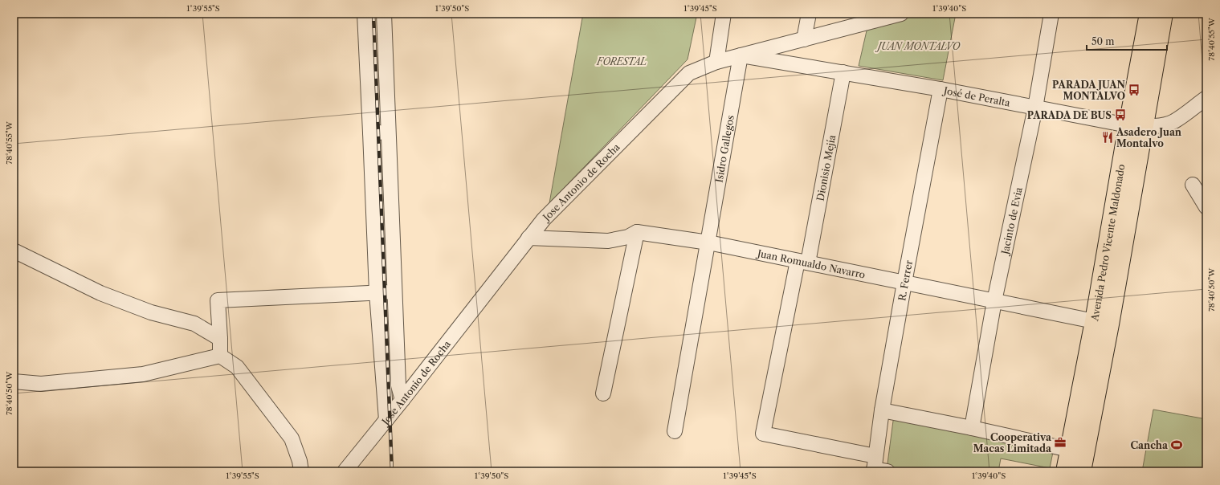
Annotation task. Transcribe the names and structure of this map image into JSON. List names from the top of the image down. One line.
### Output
{"streets":{"main road":["Avenida Pedro Vicente Maldonado"],"street":["José de Peralta","Isidro Gallegos","Dionisio Mejía","Jose Antonio de Rocha","Jacinto de Evia","Juan Romualdo Navarro","R. Ferrer"]},"crossings":[["José de Peralta","Isidro Gallegos"],["José de Peralta","Dionisio Mejía"],["José de Peralta","Jose Antonio de Rocha"],["José de Peralta","Jacinto de Evia"],["José de Peralta","Avenida Pedro Vicente Maldonado"],["José de Peralta","R. Ferrer"],["Isidro Gallegos","Jose Antonio de Rocha"],["Isidro Gallegos","Juan Romualdo Navarro"],["Dionisio Mejía","Juan Romualdo Navarro"],["Dionisio Mejía","R. Ferrer"],["Jacinto de Evia","Juan Romualdo Navarro"],["Avenida Pedro Vicente Maldonado","Juan Romualdo Navarro"],["Juan Romualdo Navarro","R. Ferrer"]],"parks":["JUAN MONTALVO","FORESTAL"],"places":{"bus stop":["PARADA JUAN MONTALVO","PARADA DE BUS"],"restaurant":["Asadero Juan Montalvo"],"office":["Cooperativa Macas Limitada"],"sports":["Cancha"]},"scale_bar":"50 m","coordinates":["1°39'55\"S","1°39'50\"S","1°39'45\"S","1°39'40\"S","78°40'55\"W","78°40'50\"W"]}
